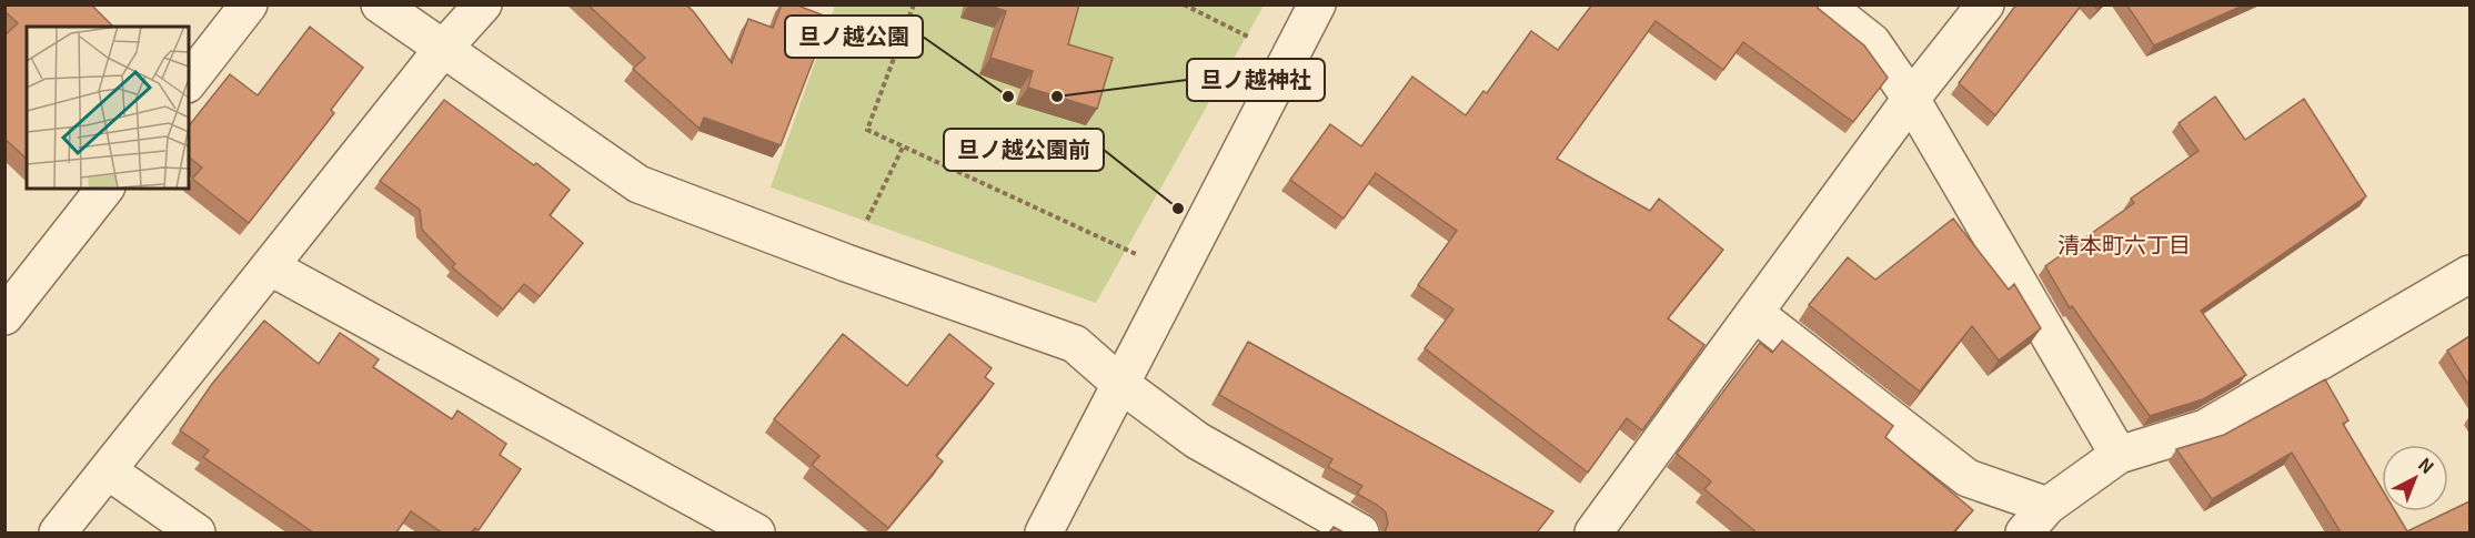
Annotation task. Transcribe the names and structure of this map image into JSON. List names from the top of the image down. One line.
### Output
{"districts":["清本町六丁目"],"places":["旦ノ越公園","旦ノ越神社","旦ノ越公園前"],"north":"top right"}
